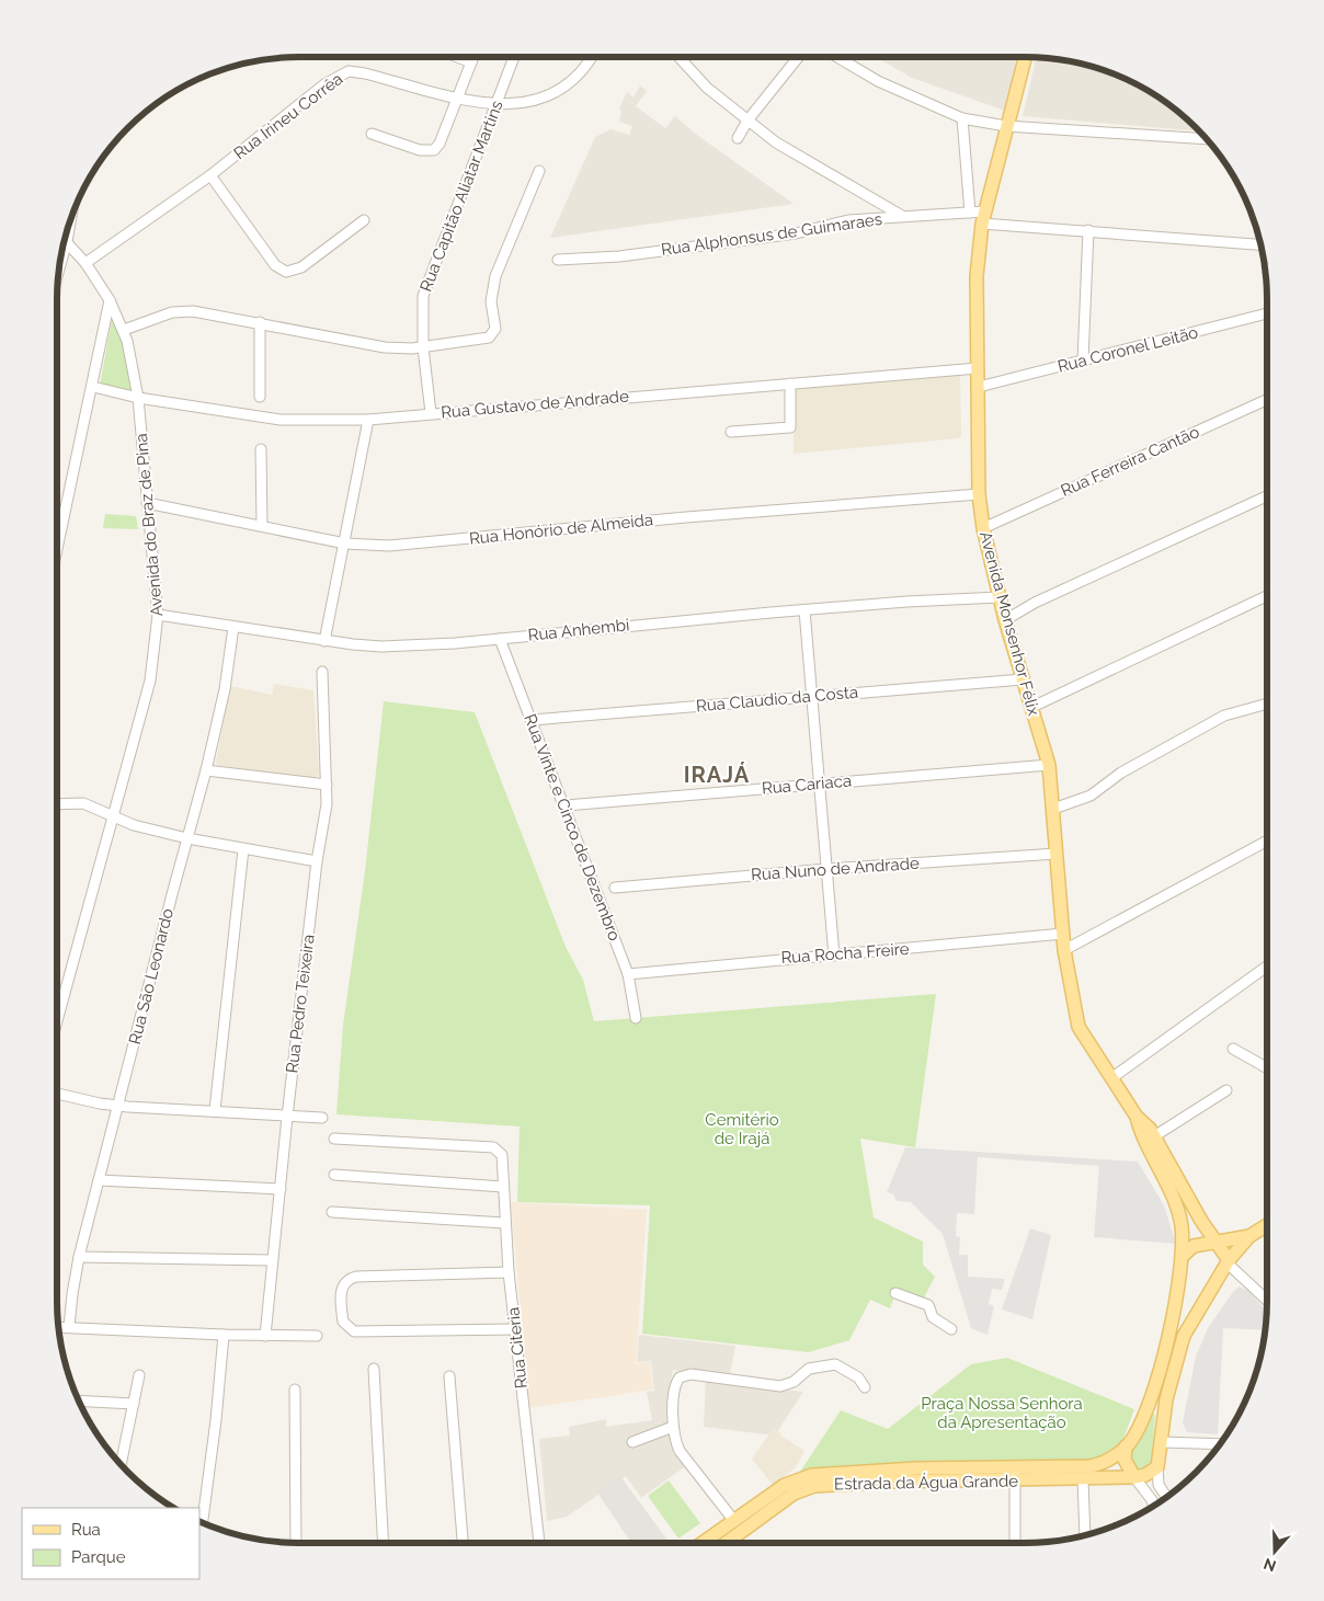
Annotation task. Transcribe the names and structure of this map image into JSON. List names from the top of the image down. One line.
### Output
{"streets":{"main road":["Avenida Monsenhor Félix","Estrada da Água Grande"],"street":["Rua Irineu Corrêa","Rua Capitão Aliatar Martins","Rua Alphonsus de Guimaraes","Rua Coronel Leitão","Rua Gustavo de Andrade","Rua Ferreira Cantão","Avenida do Braz de Pina","Rua Honório de Almeida","Rua Anhembi","Rua Claudio da Costa","Rua Cariaca","Rua Vinte e Cinco de Dezembro","Rua Nuno de Andrade","Rua Rocha Freire","Rua São Leonardo","Rua Pedro Teixeira","Rua Citeria"]},"crossings":[["Rua Irineu Corrêa","Rua Capitão Aliatar Martins"],["Rua Irineu Corrêa","Avenida do Braz de Pina"],["Rua Capitão Aliatar Martins","Rua Gustavo de Andrade"],["Rua Alphonsus de Guimaraes","Avenida Monsenhor Félix"],["Rua Coronel Leitão","Avenida Monsenhor Félix"],["Rua Gustavo de Andrade","Avenida do Braz de Pina"],["Rua Gustavo de Andrade","Avenida Monsenhor Félix"],["Rua Ferreira Cantão","Avenida Monsenhor Félix"],["Avenida do Braz de Pina","Rua Honório de Almeida"],["Avenida do Braz de Pina","Rua Anhembi"],["Rua Honório de Almeida","Avenida Monsenhor Félix"],["Avenida Monsenhor Félix","Rua Anhembi"],["Avenida Monsenhor Félix","Rua Claudio da Costa"],["Avenida Monsenhor Félix","Rua Cariaca"],["Avenida Monsenhor Félix","Rua Nuno de Andrade"],["Avenida Monsenhor Félix","Rua Rocha Freire"],["Avenida Monsenhor Félix","Estrada da Água Grande"],["Rua Anhembi","Rua Vinte e Cinco de Dezembro"],["Rua Anhembi","Rua São Leonardo"],["Rua Claudio da Costa","Rua Vinte e Cinco de Dezembro"],["Rua Cariaca","Rua Vinte e Cinco de Dezembro"],["Rua Vinte e Cinco de Dezembro","Rua Rocha Freire"]],"districts":["IRAJÁ"],"parks":["Cemitério de Irajá","Praça Nossa Senhora da Apresentação"],"legend":["Rua","Parque"],"north":"bottom"}
